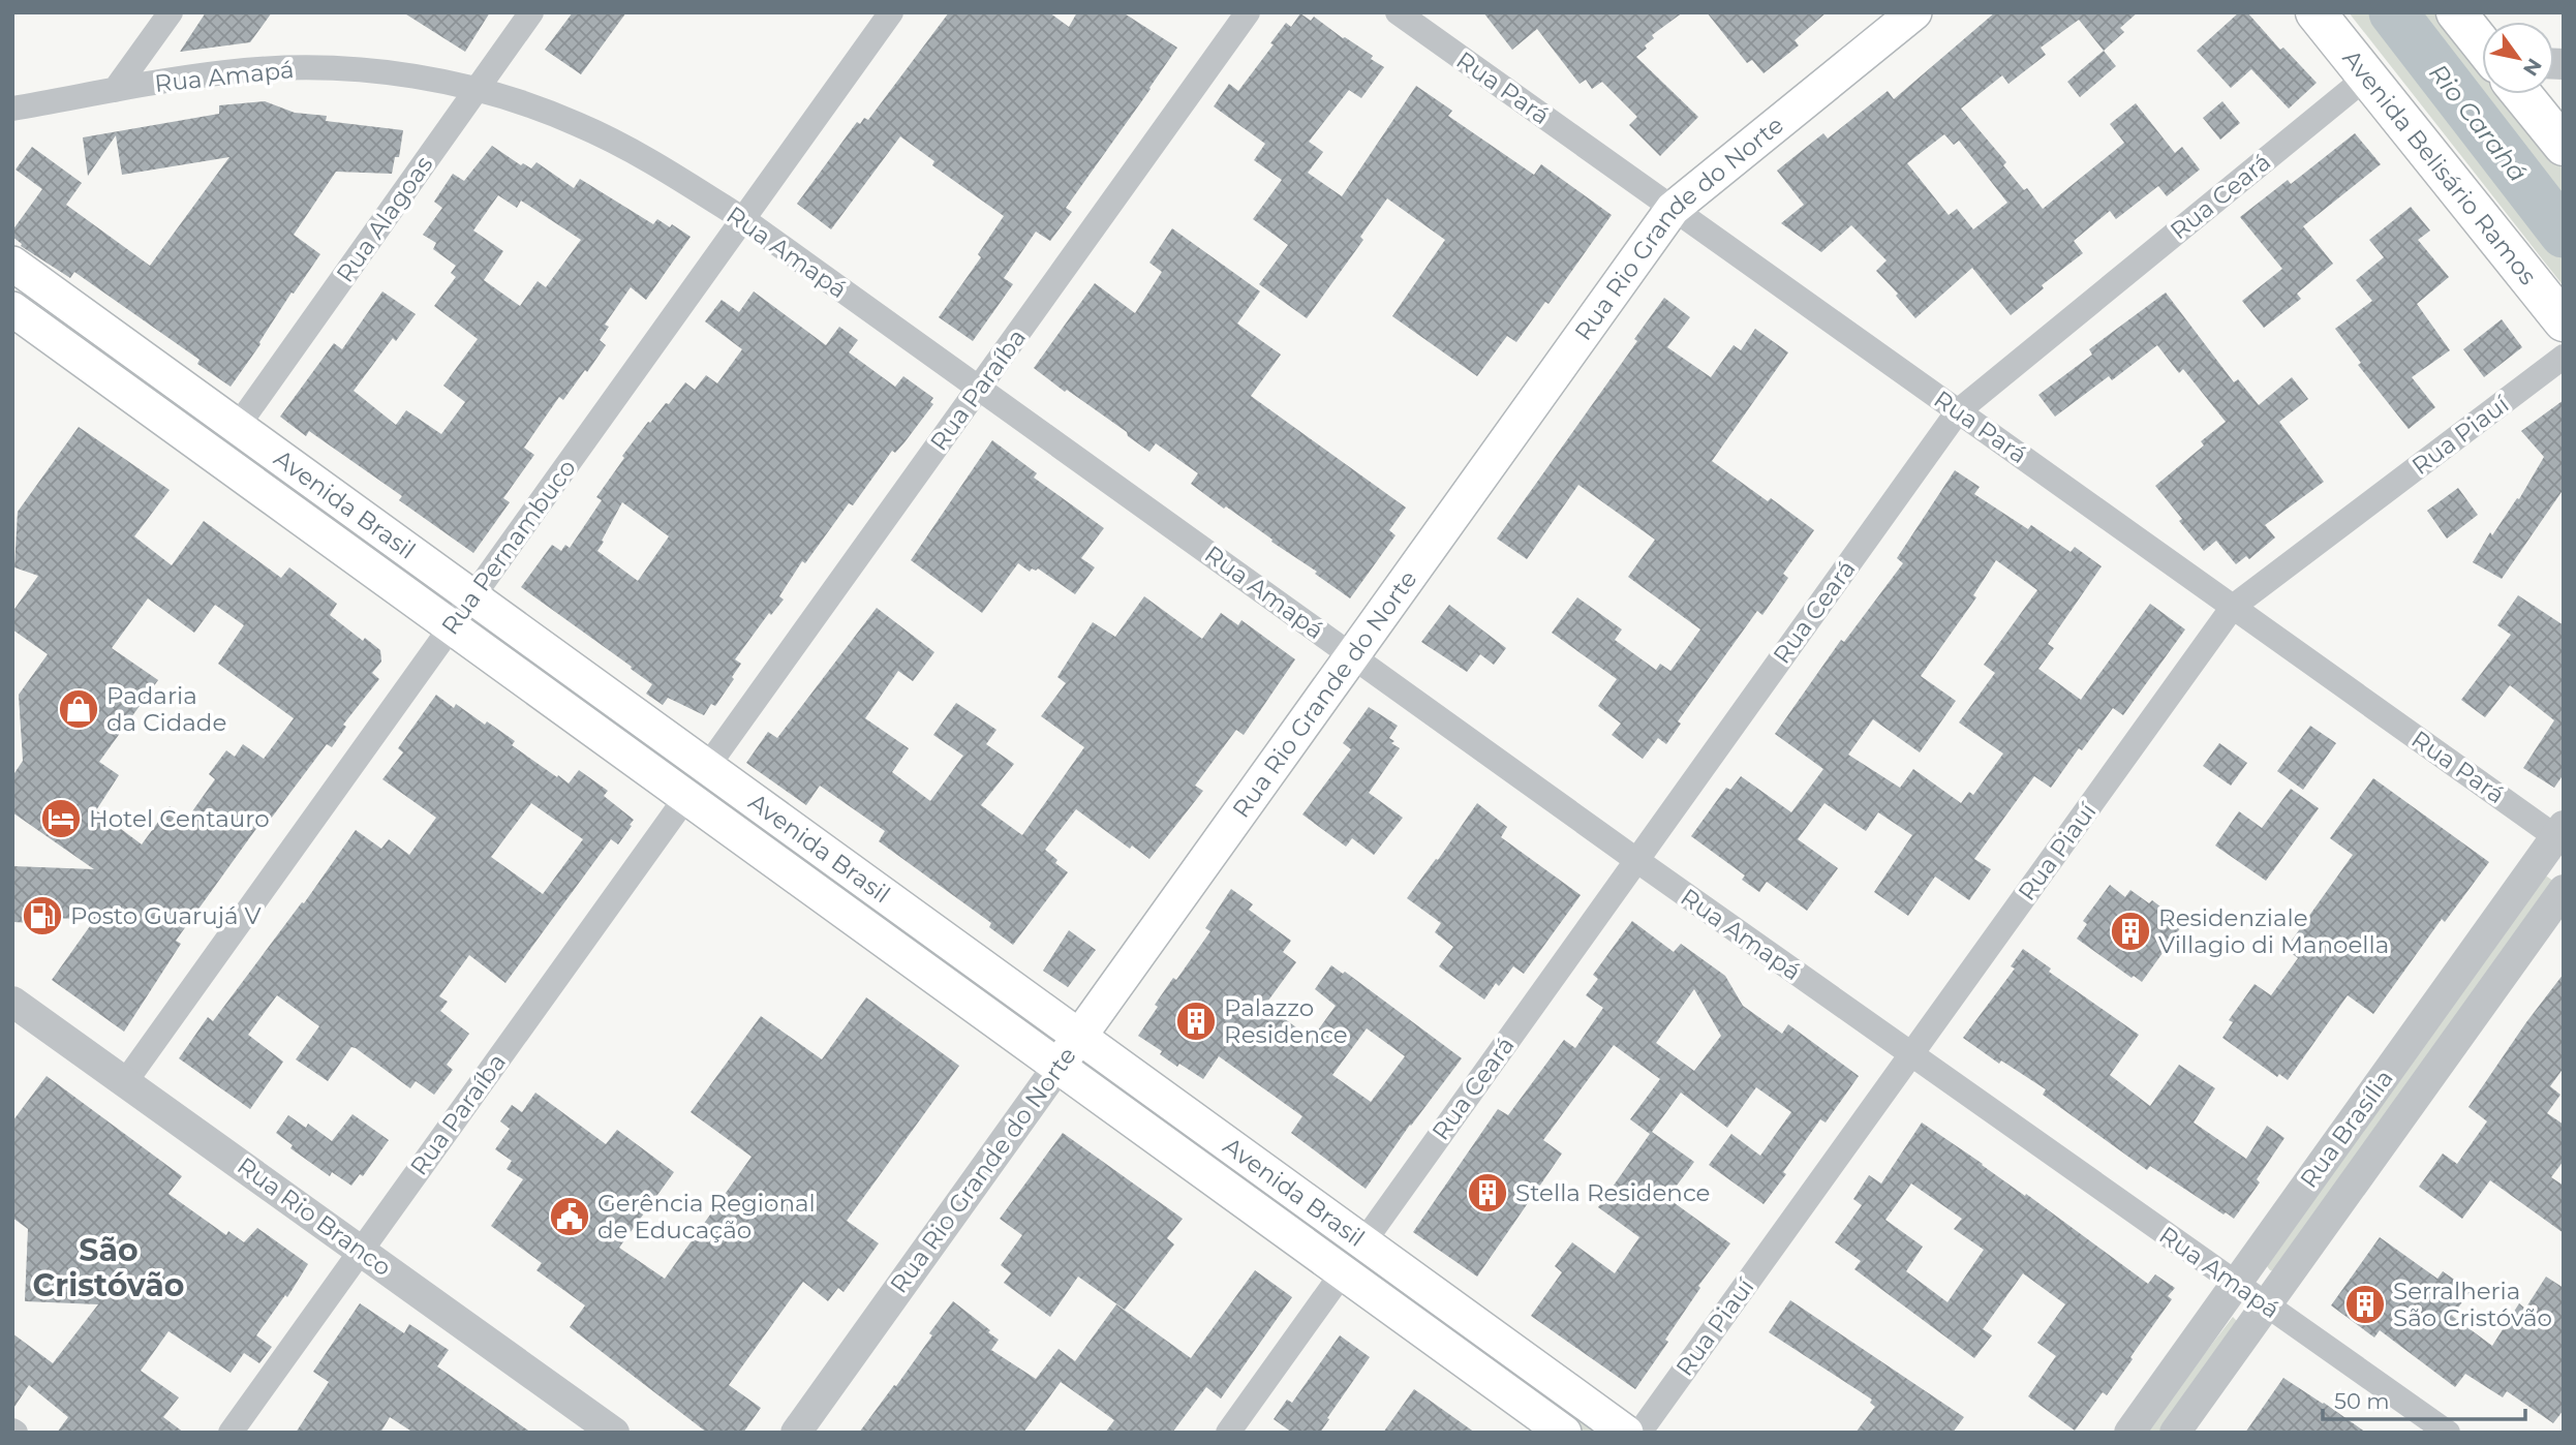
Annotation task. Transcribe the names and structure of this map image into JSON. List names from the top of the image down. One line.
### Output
{"streets":{"main road":["Avenida Belisário Ramos","Rua Rio Grande do Norte","Avenida Brasil"],"street":["Rua Amapá","Rua Pará","Rua Ceará","Rua Alagoas","Rua Paraíba","Rua Piauí","Rua Pernambuco","Rua Brasília","Rua Rio Branco"]},"crossings":[["Rua Amapá","Rua Ceará"],["Rua Amapá","Rua Alagoas"],["Rua Amapá","Rua Rio Grande do Norte"],["Rua Amapá","Rua Paraíba"],["Rua Amapá","Rua Piauí"],["Rua Amapá","Rua Pernambuco"],["Rua Amapá","Rua Brasília"],["Rua Pará","Rua Ceará"],["Rua Pará","Rua Rio Grande do Norte"],["Rua Pará","Rua Piauí"],["Rua Pará","Rua Brasília"],["Avenida Belisário Ramos","Rua Ceará"],["Rua Ceará","Avenida Brasil"],["Rua Alagoas","Avenida Brasil"],["Rua Rio Grande do Norte","Avenida Brasil"],["Rua Paraíba","Avenida Brasil"],["Rua Paraíba","Rua Rio Branco"],["Avenida Brasil","Rua Pernambuco"],["Rua Pernambuco","Rua Rio Branco"]],"districts":["São Cristóvão"],"water":["Rio Carahá"],"places":{"shop":["Padaria da Cidade"],"hotel":["Hotel Centauro"],"fuel station":["Posto Guarujá V"],"building":["Residenziale Villagio di Manoella","Palazzo Residence","Stella Residence","Serralheria São Cristóvão"],"public building":["Gerência Regional de Educação"]},"scale_bar":"50 m","north":"bottom right"}
